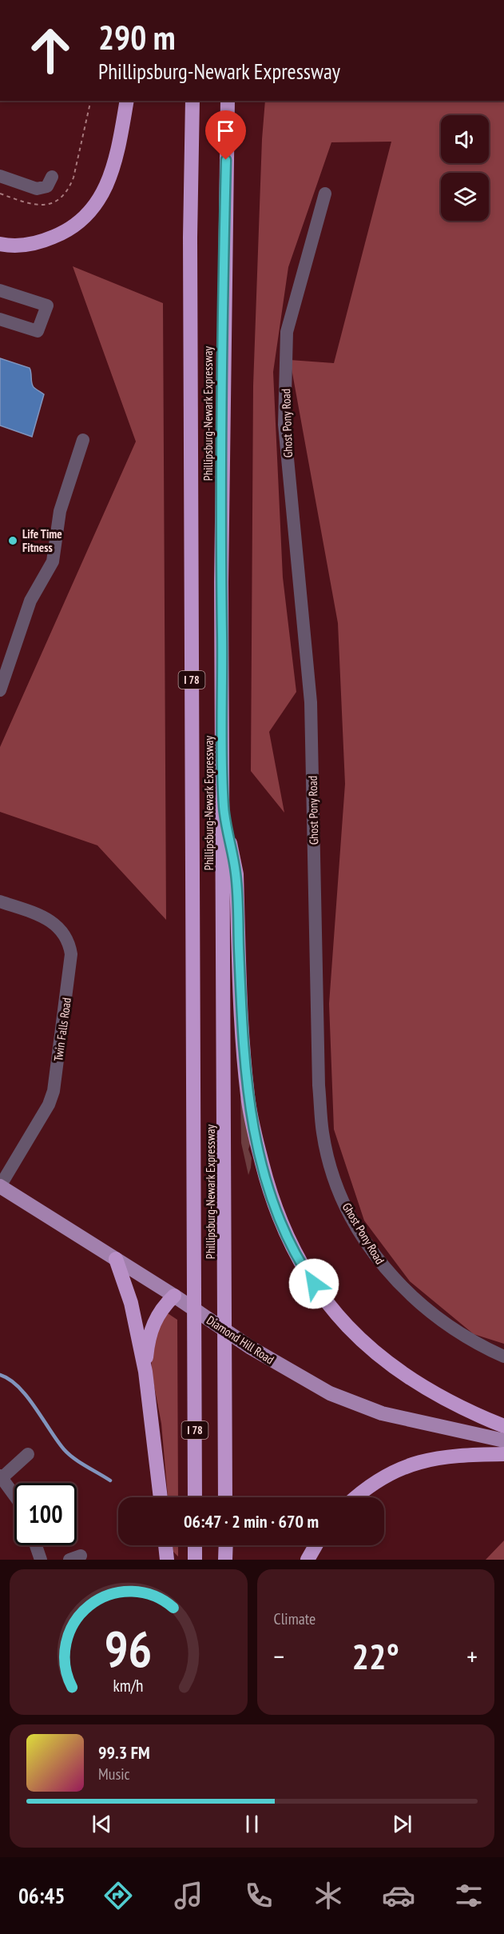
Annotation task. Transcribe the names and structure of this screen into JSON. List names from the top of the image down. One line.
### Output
{"streets":{"highway":["Phillipsburg-Newark Expressway","I 78"],"main road":["Diamond Hill Road"],"street":["Ghost Pony Road","Twin Falls Road"]},"crossings":[["Twin Falls Road","Diamond Hill Road"]],"places":["Life Time Fitness"],"page":{"turn":["290 m","Phillipsburg-Newark Expressway"],"limit":"100","trip":"06:47 · 2 min · 670 m","tile":"Climate","heat":["−","22°","+"],"song":["99.3 FM","Music"],"tabs":"06:45","gauge":["96","km/h"]}}
